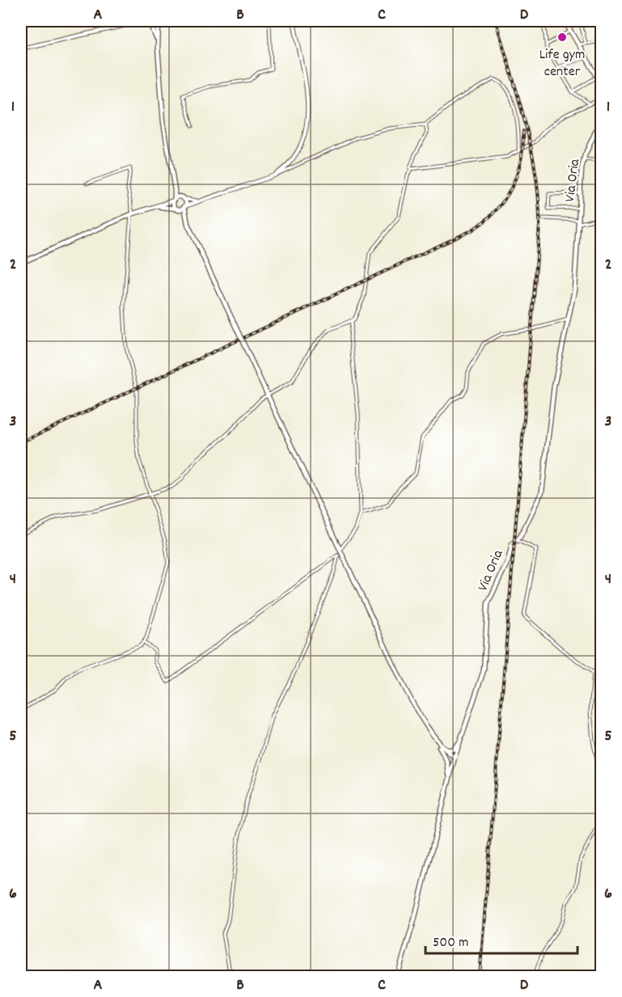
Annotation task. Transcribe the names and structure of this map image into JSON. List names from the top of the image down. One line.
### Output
{"streets":{"main road":["Via Oria"]},"places":["Life gym center"],"scale_bar":"500 m","grid":{"columns":["A","B","C","D"],"rows":["1","2","3","4","5","6"]}}
